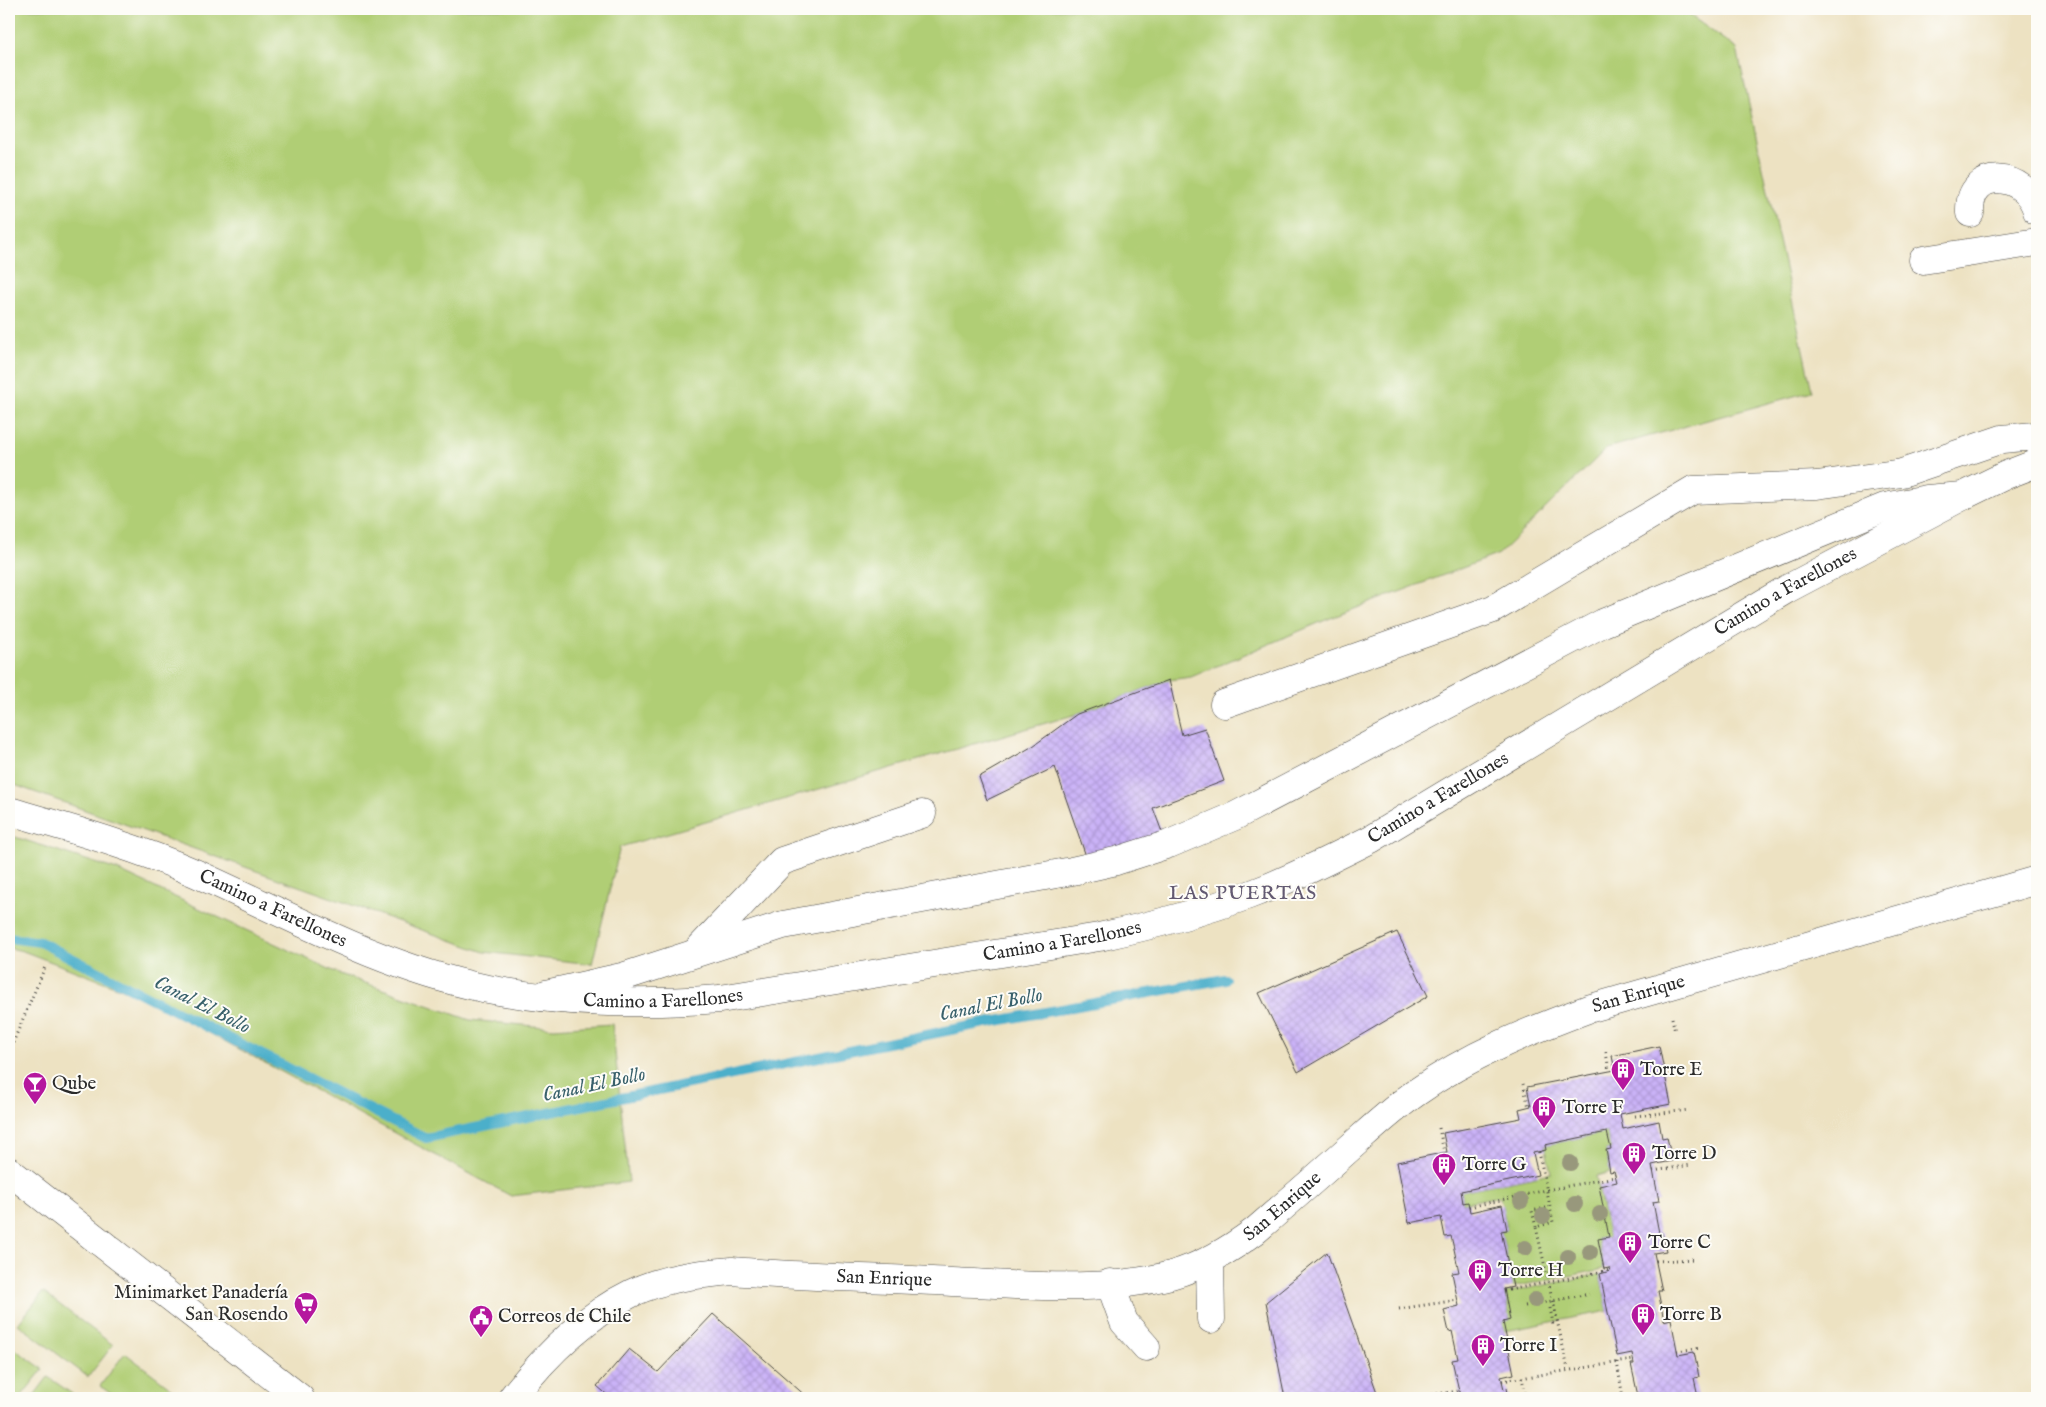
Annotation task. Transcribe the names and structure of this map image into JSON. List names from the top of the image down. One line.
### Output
{"streets":{"main road":["Camino a Farellones","San Enrique"]},"districts":["LAS PUERTAS"],"water":["Canal El Bollo"],"places":{"building":["Torre E","Torre F","Torre D","Torre G","Torre C","Torre H","Torre B","Torre I"],"bar":["Qube"],"supermarket":["Minimarket Panadería San Rosendo"],"public building":["Correos de Chile"]}}
